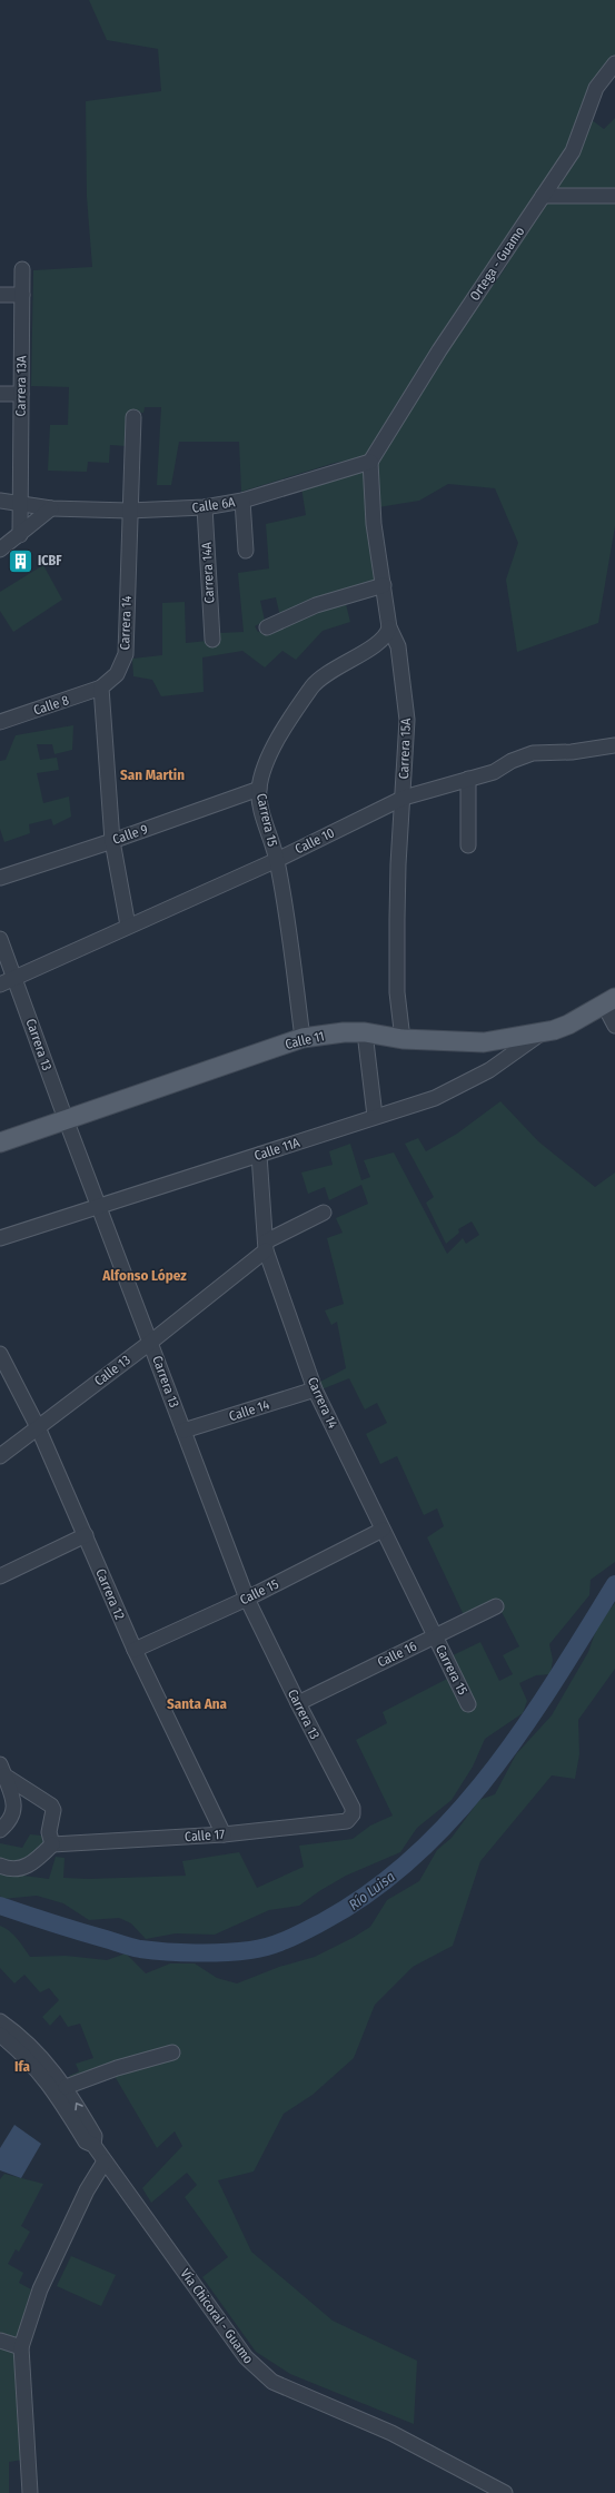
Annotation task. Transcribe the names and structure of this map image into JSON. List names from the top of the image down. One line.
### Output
{"streets":{"main road":["Calle 11"],"street":["Ortega - Guamo","Carrera 13A","Calle 6A","Carrera 14A","Carrera 14","Calle 8","Carrera 15A","Carrera 15","Calle 9","Calle 10","Carrera 13","Calle 11A","Calle 13","Calle 14","Calle 15","Carrera 12","Calle 16","Calle 17","Vía Chicoral - Guamo"]},"crossings":[["Ortega - Guamo","Calle 6A"],["Ortega - Guamo","Carrera 15A"],["Carrera 13A","Calle 6A"],["Calle 6A","Carrera 14A"],["Calle 6A","Carrera 14"],["Calle 6A","Carrera 15A"],["Carrera 14","Calle 8"],["Carrera 14","Carrera 15"],["Carrera 14","Calle 11A"],["Carrera 14","Calle 13"],["Carrera 14","Calle 14"],["Carrera 14","Calle 15"],["Carrera 14","Calle 16"],["Carrera 15A","Carrera 15"],["Carrera 15A","Calle 10"],["Carrera 15A","Calle 11"],["Carrera 15","Calle 9"],["Carrera 15","Calle 10"],["Carrera 15","Calle 11"],["Carrera 15","Calle 16"],["Calle 10","Carrera 13"],["Calle 11","Carrera 13"],["Calle 11","Calle 11A"],["Carrera 13","Calle 11A"],["Carrera 13","Calle 13"],["Carrera 13","Calle 14"],["Carrera 13","Calle 15"],["Carrera 13","Calle 16"],["Carrera 13","Calle 17"],["Calle 13","Carrera 12"],["Calle 15","Carrera 12"],["Carrera 12","Calle 17"]],"districts":["San Martin","Alfonso López","Santa Ana","Ifa"],"water":["Río Luisa"],"places":{"building":["ICBF"]}}
